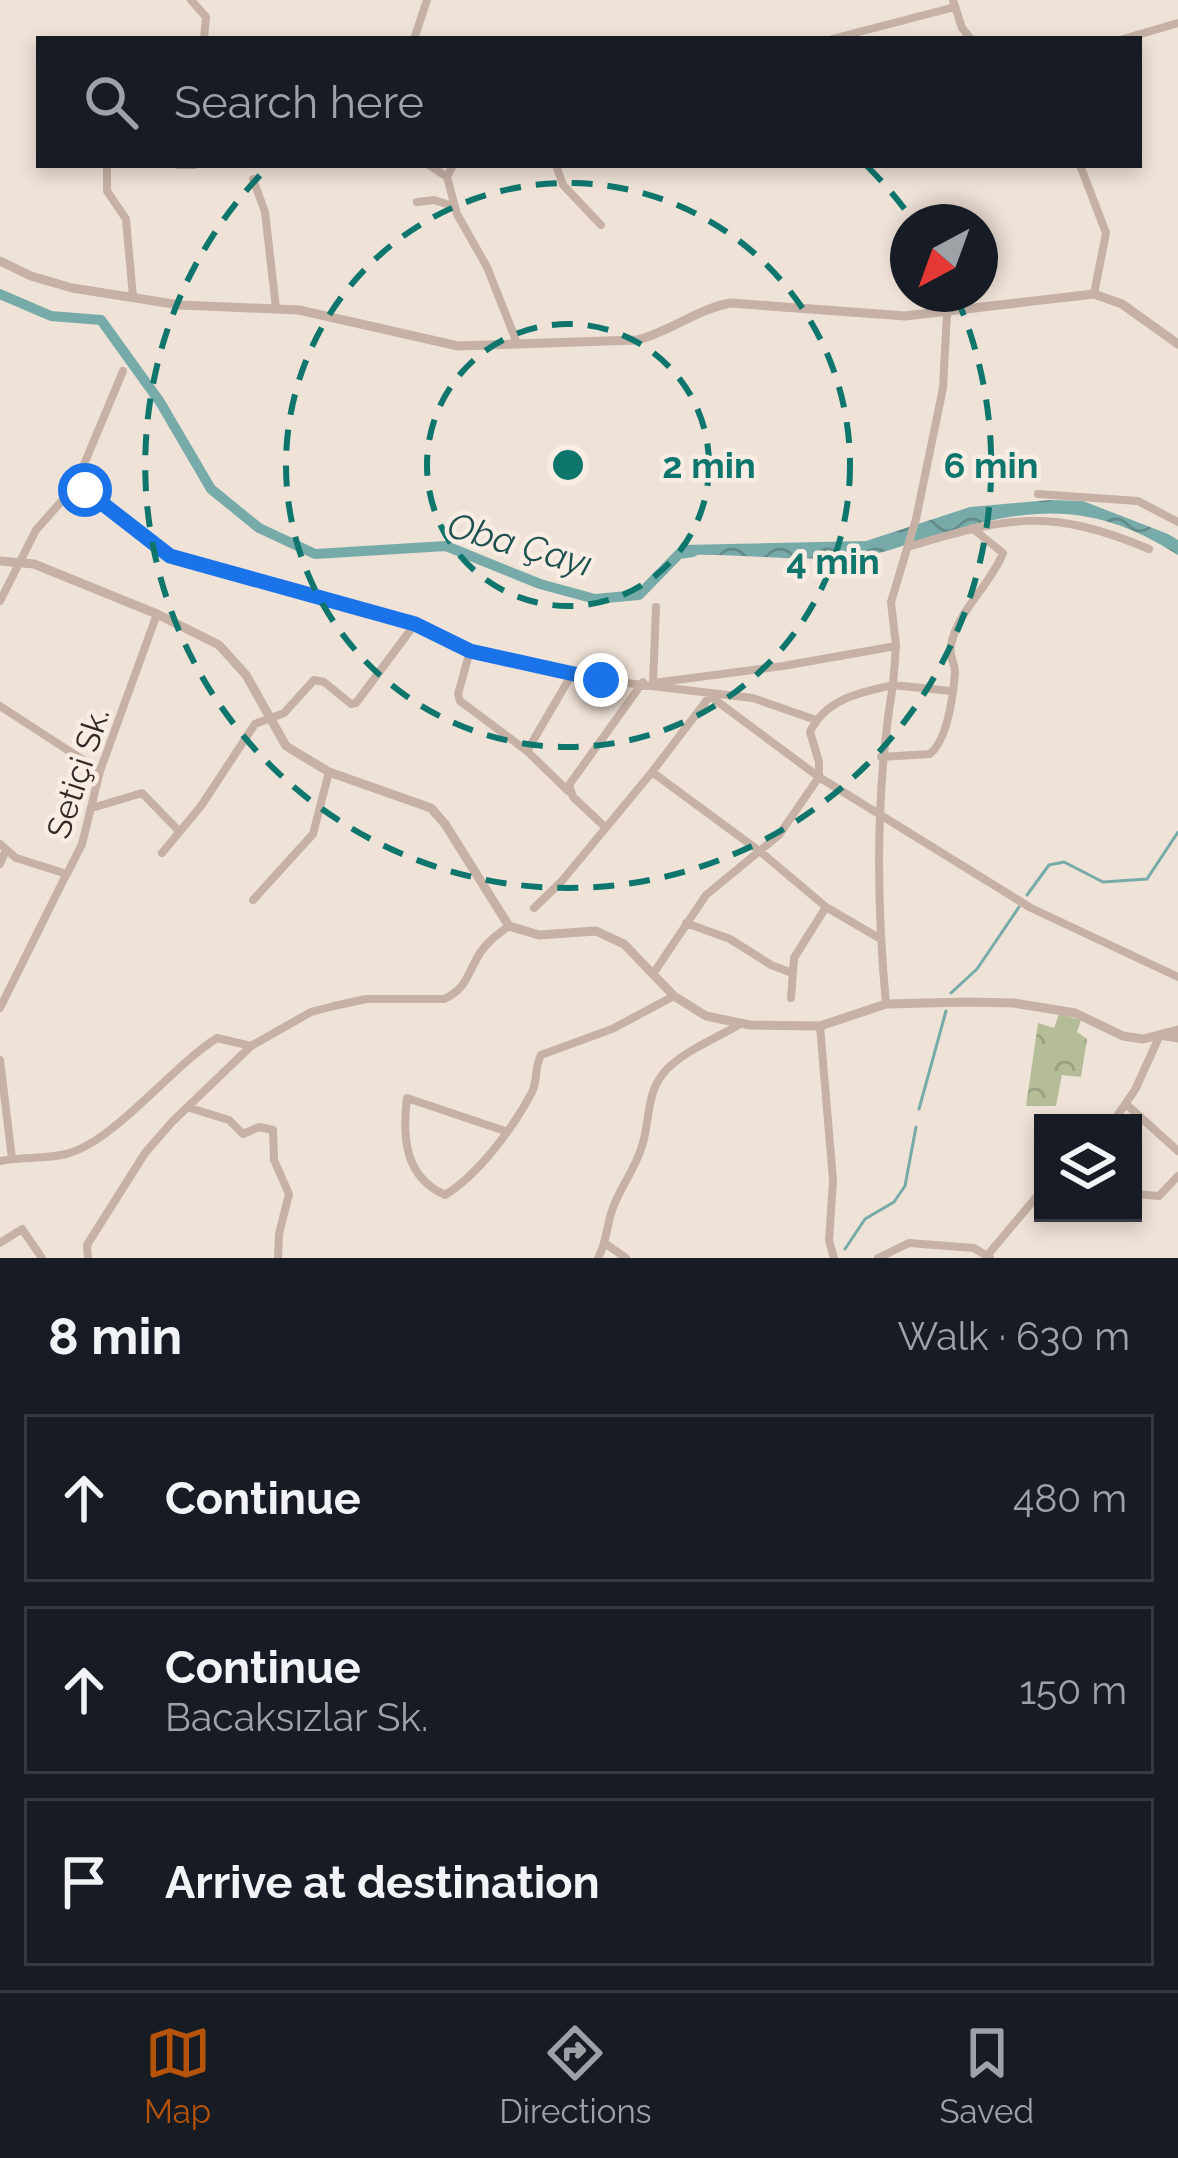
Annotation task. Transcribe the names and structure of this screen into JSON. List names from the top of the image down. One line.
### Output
{"streets":{"street":["Setiçi Sk."]},"water":["Oba Çayı"],"north":"bottom left","page":{"search":"Search here","heading":["8 min","Walk · 630 m"],"list":[["Continue","480 m"],["Continue","Bacaksızlar Sk.","150 m"],"Arrive at destination"],"nav":["Map","Directions","Saved"]},"rings":["2 min","6 min","4 min"]}
